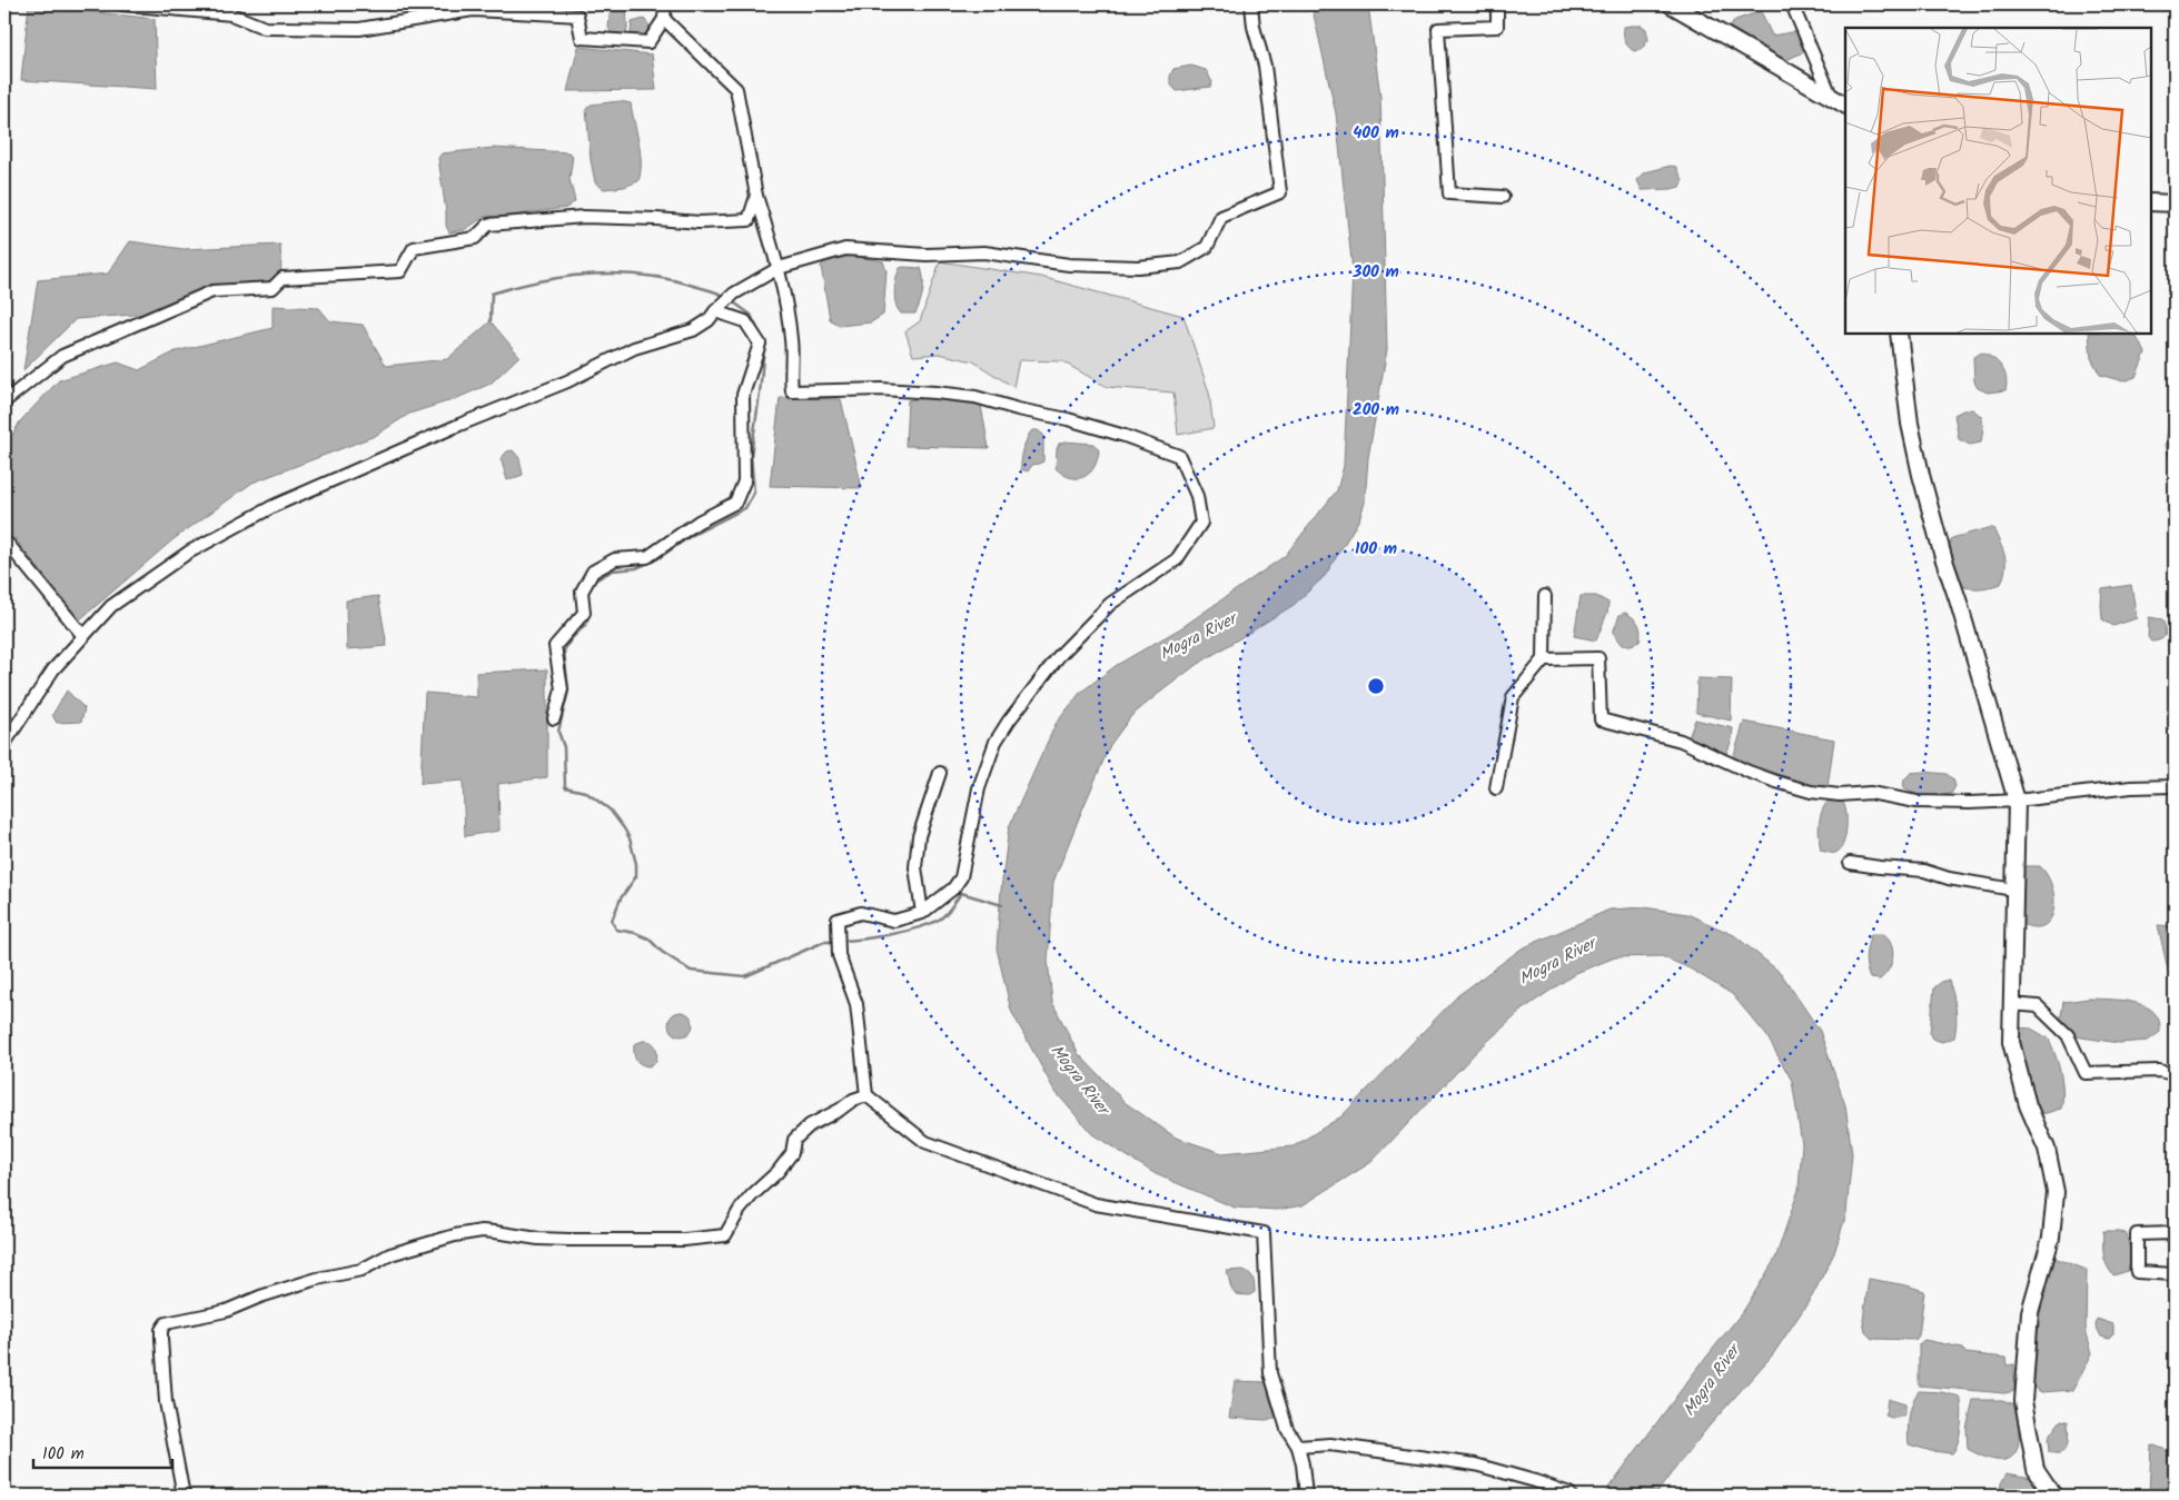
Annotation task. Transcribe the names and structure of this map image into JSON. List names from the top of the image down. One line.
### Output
{"water":["Mogra River"],"scale_bar":"100 m","rings":["400 m","300 m","200 m","100 m"]}
